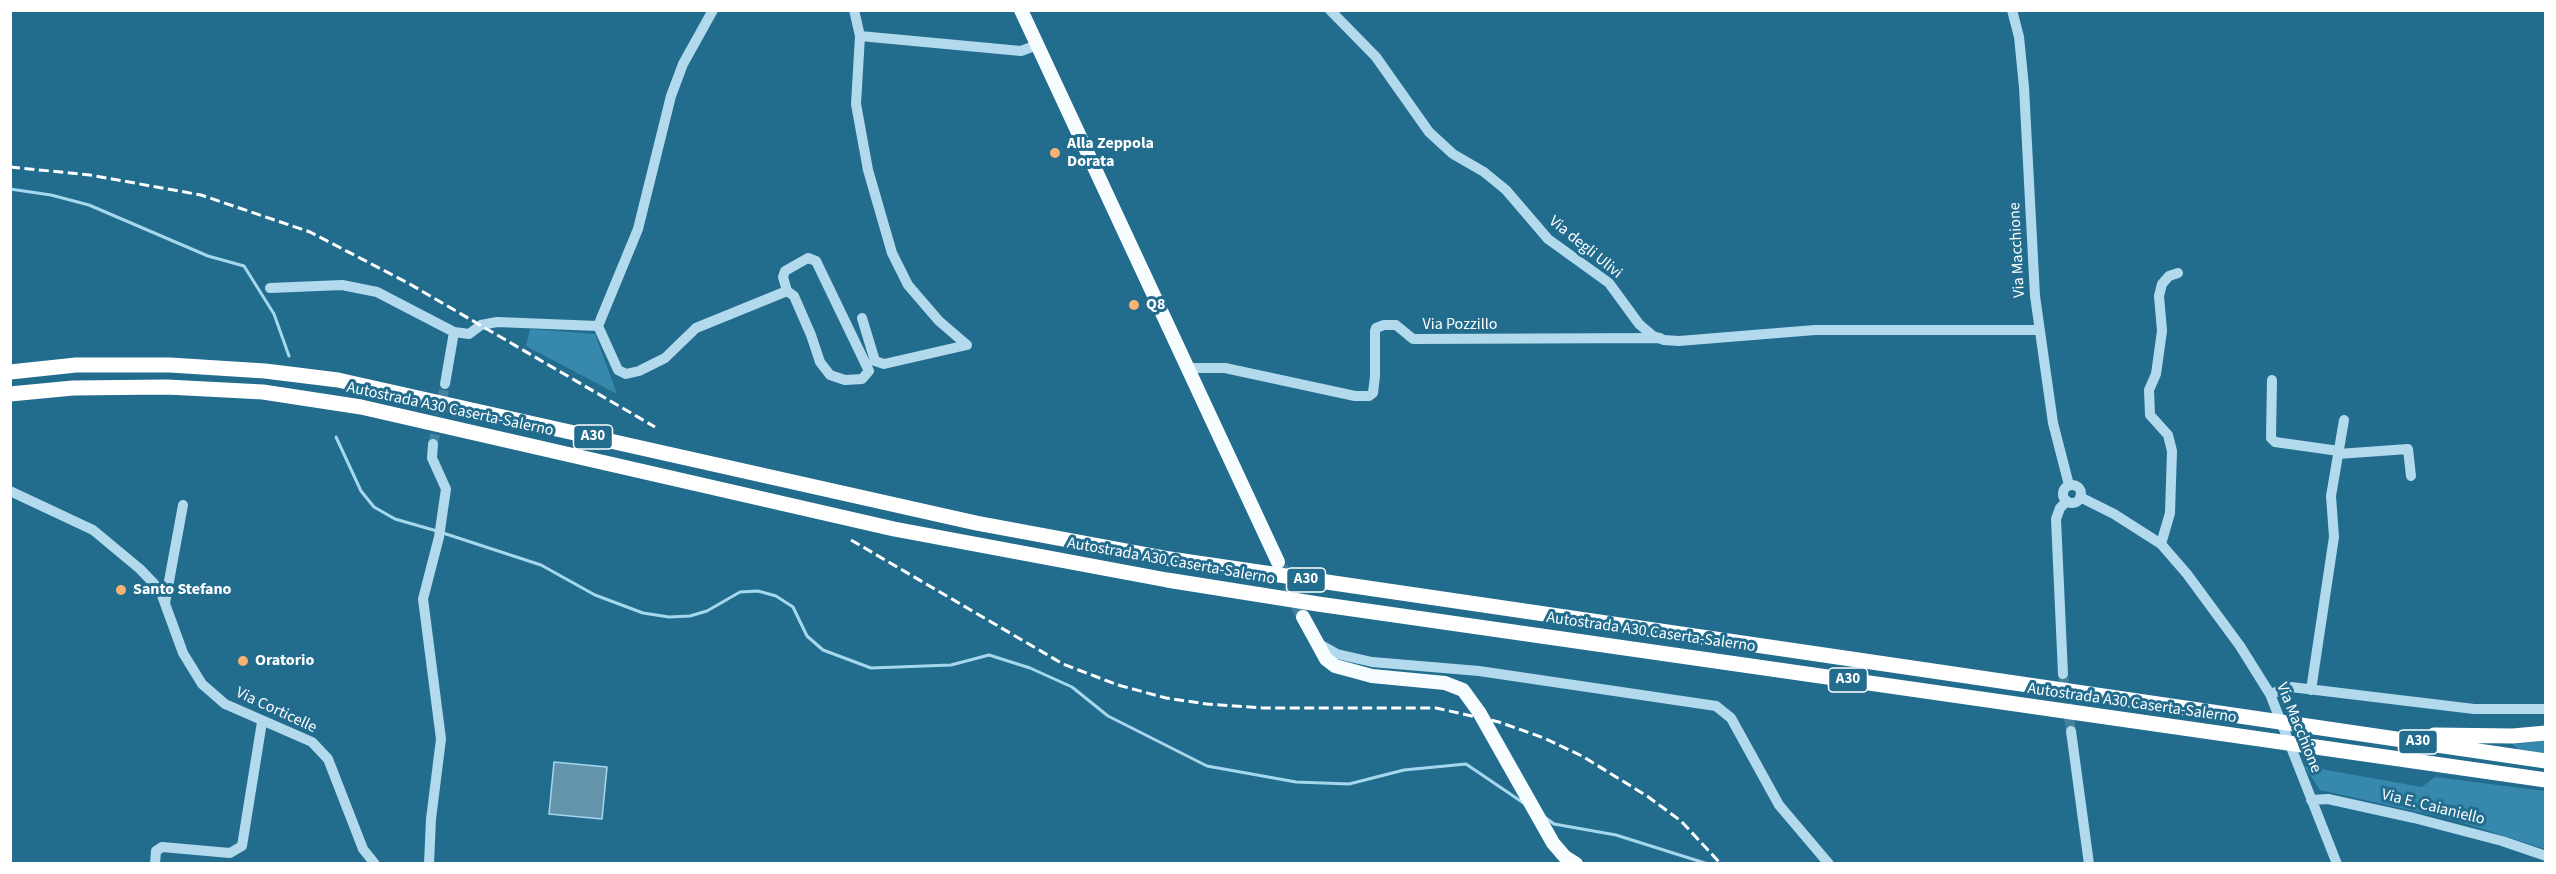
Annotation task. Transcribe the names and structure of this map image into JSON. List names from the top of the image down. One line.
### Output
{"streets":{"highway":["Autostrada A30 Caserta-Salerno","A30"],"street":["Via degli Ulivi","Via Macchione","Via Pozzillo","Via Corticelle","Via E. Caianiello"]},"crossings":[["Via degli Ulivi","Via Pozzillo"],["Via Macchione","Via E. Caianiello"],["Autostrada A30 Caserta-Salerno","A30"]],"places":["Alla Zeppola Dorata","Q8","Santo Stefano","Oratorio"]}
